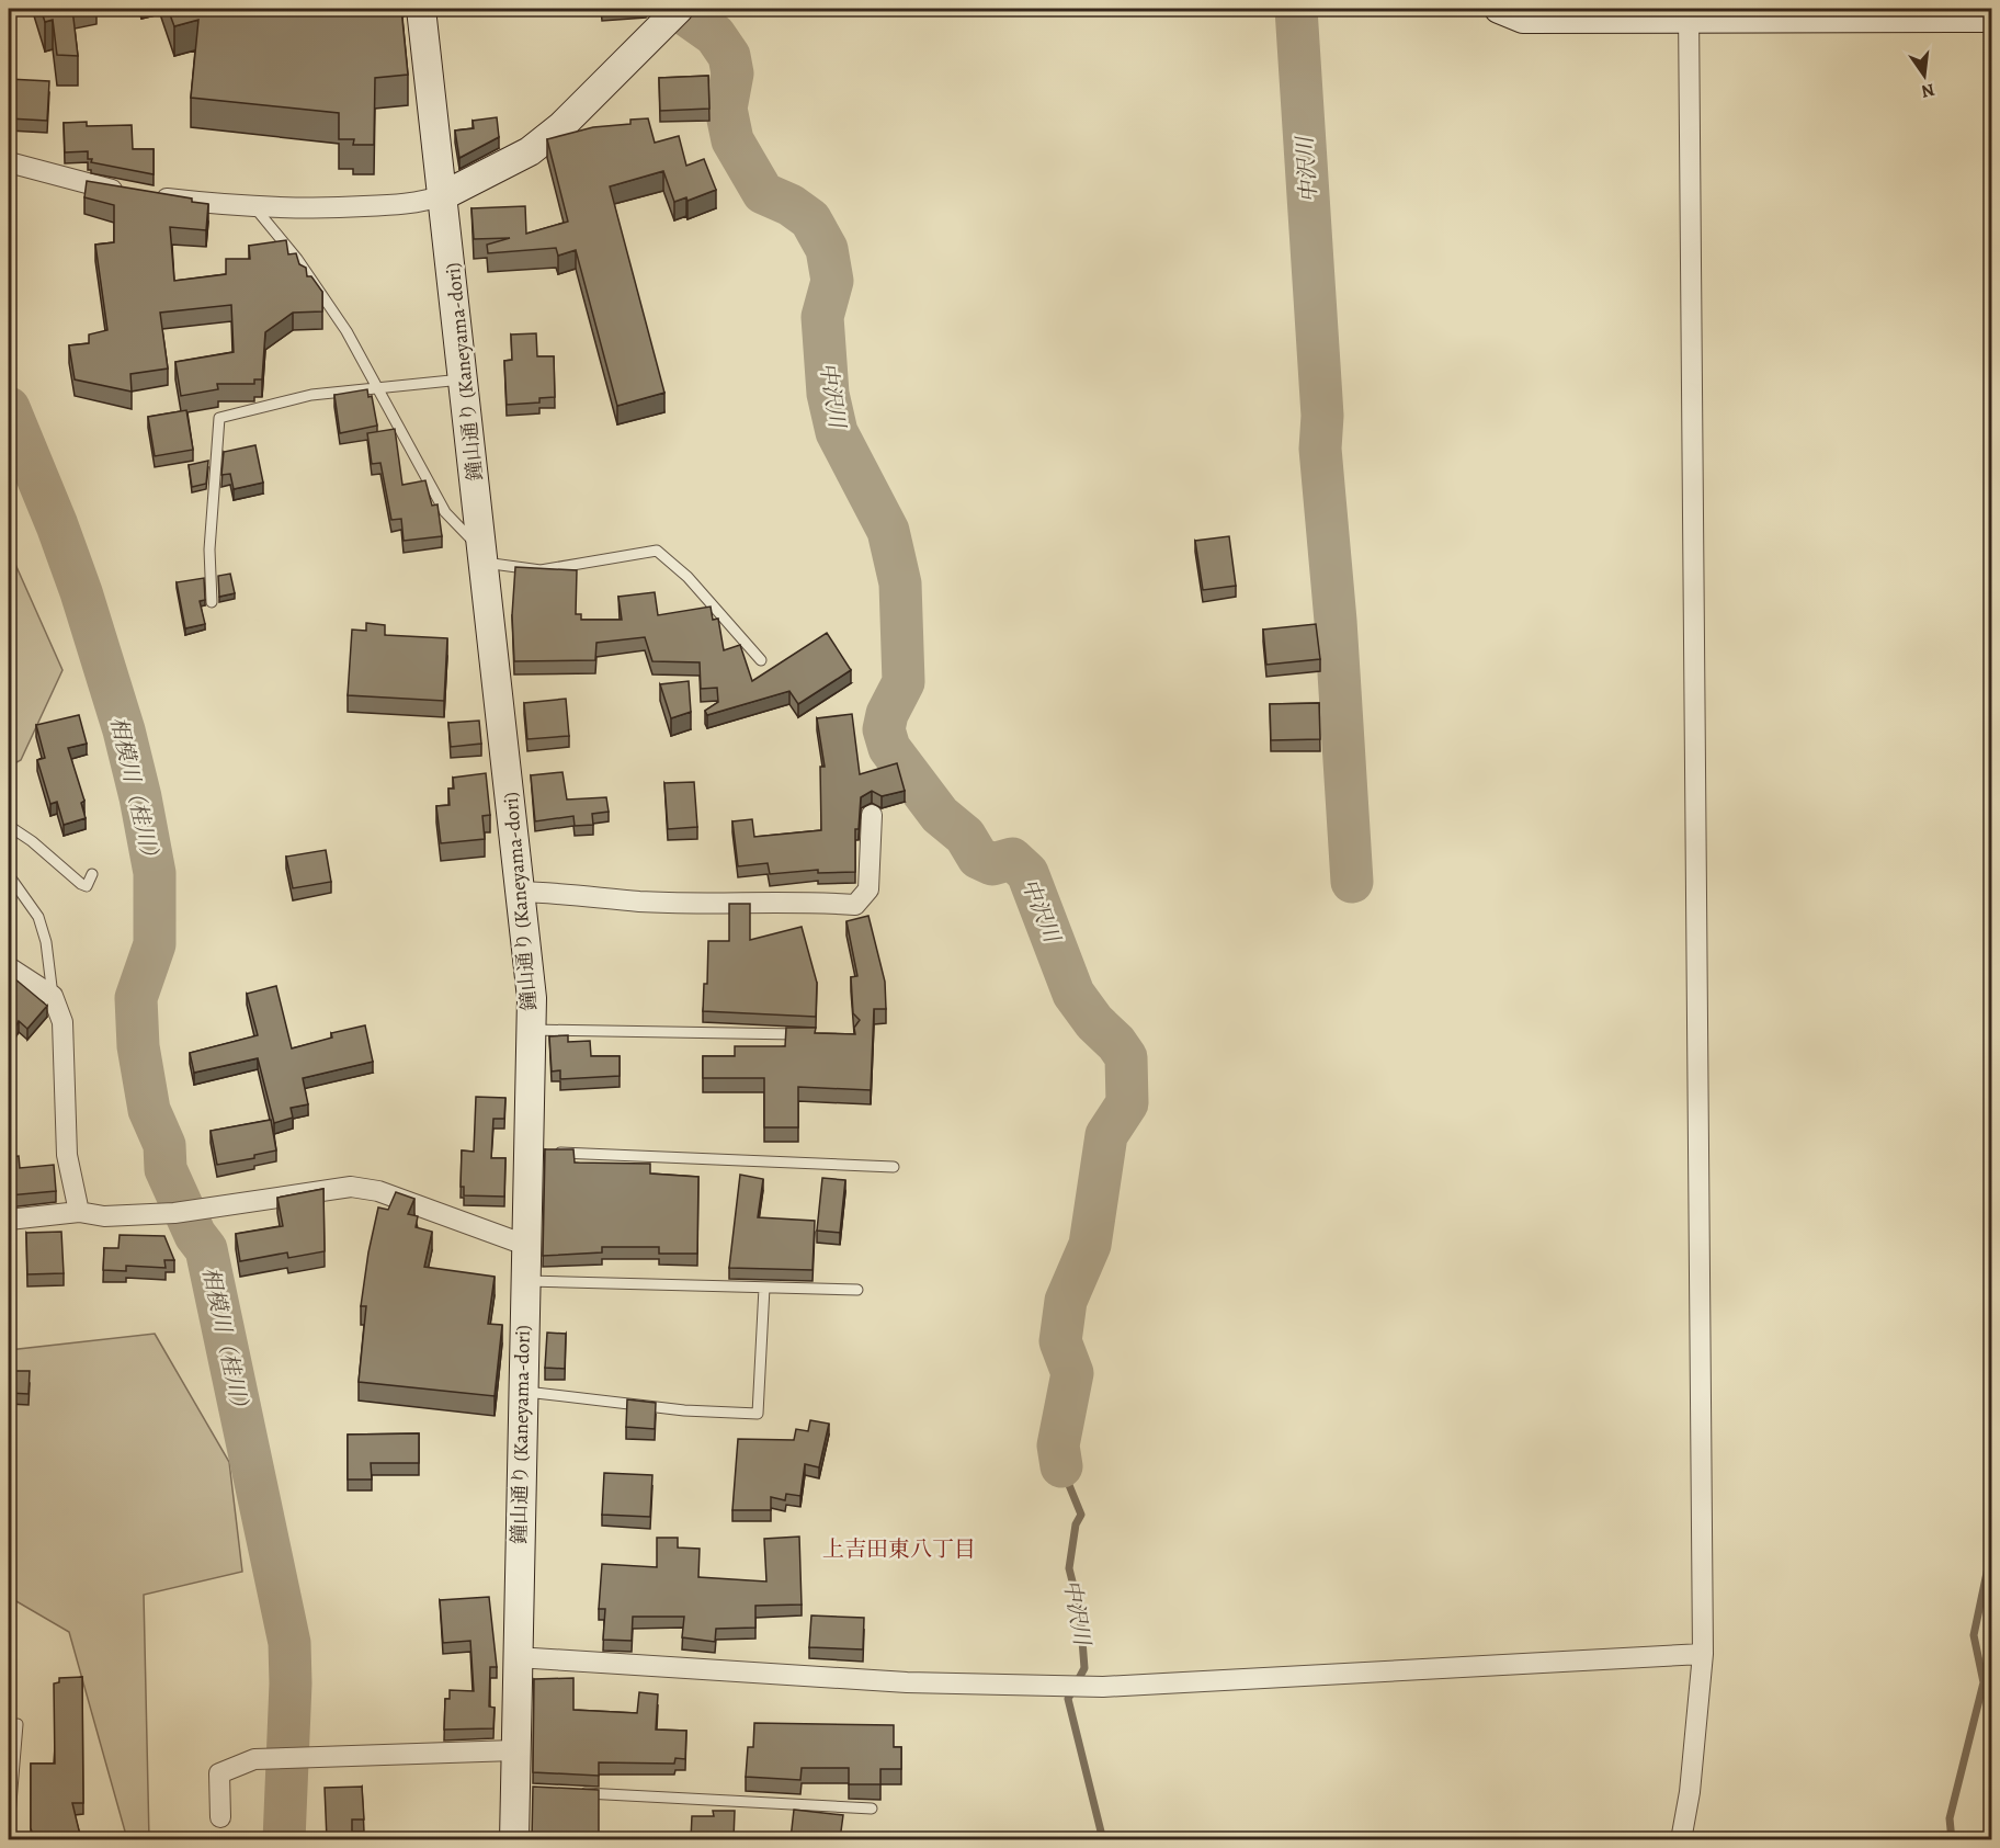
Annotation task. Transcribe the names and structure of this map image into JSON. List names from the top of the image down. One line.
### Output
{"streets":{"street":["鐘山通り (Kaneyama-dori)"]},"districts":["上吉田東八丁目"],"water":["中沢川","相模川（桂川）"],"north":"bottom"}
